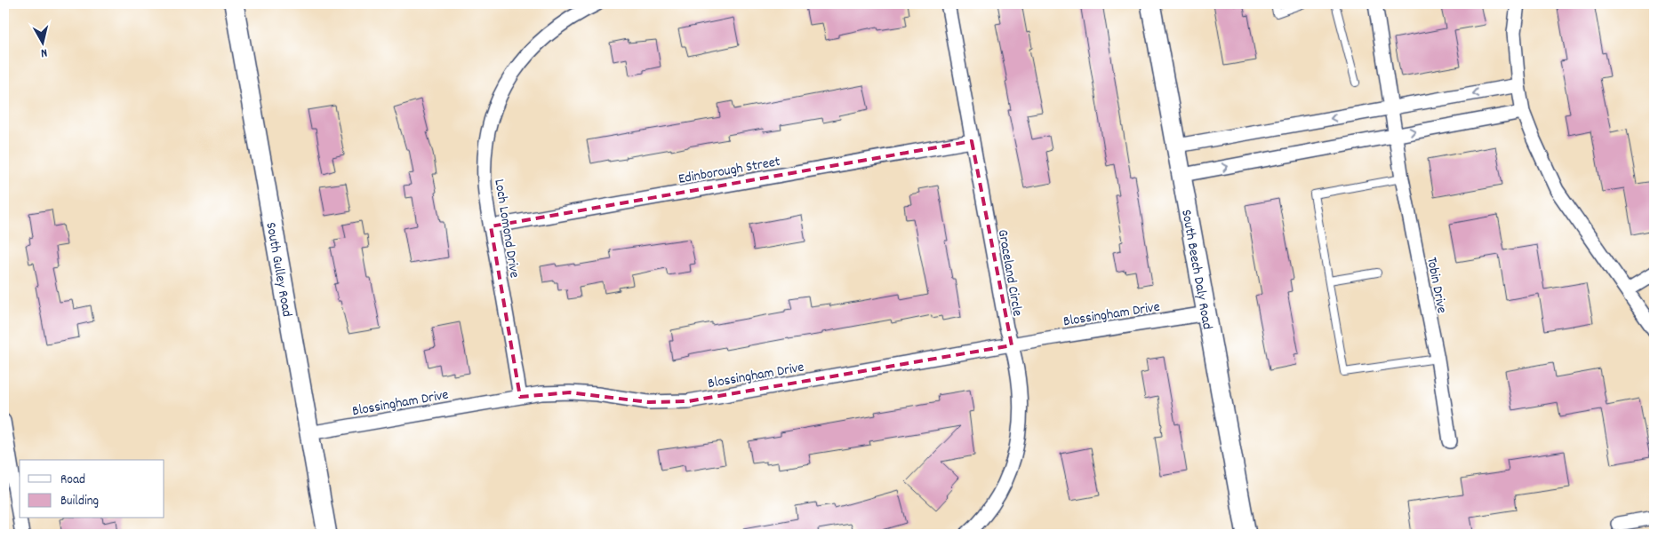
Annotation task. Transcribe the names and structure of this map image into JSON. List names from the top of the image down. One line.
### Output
{"streets":{"street":["Edinborough Street","Loch Lomond Drive","South Gulley Road","South Beech Daly Road","Graceland Circle","Tobin Drive","Blossingham Drive"]},"crossings":[["Edinborough Street","Loch Lomond Drive"],["Edinborough Street","Graceland Circle"],["Loch Lomond Drive","Blossingham Drive"],["South Gulley Road","Blossingham Drive"],["South Beech Daly Road","Blossingham Drive"],["Graceland Circle","Blossingham Drive"]],"legend":["Road","Building"],"north":"bottom"}
